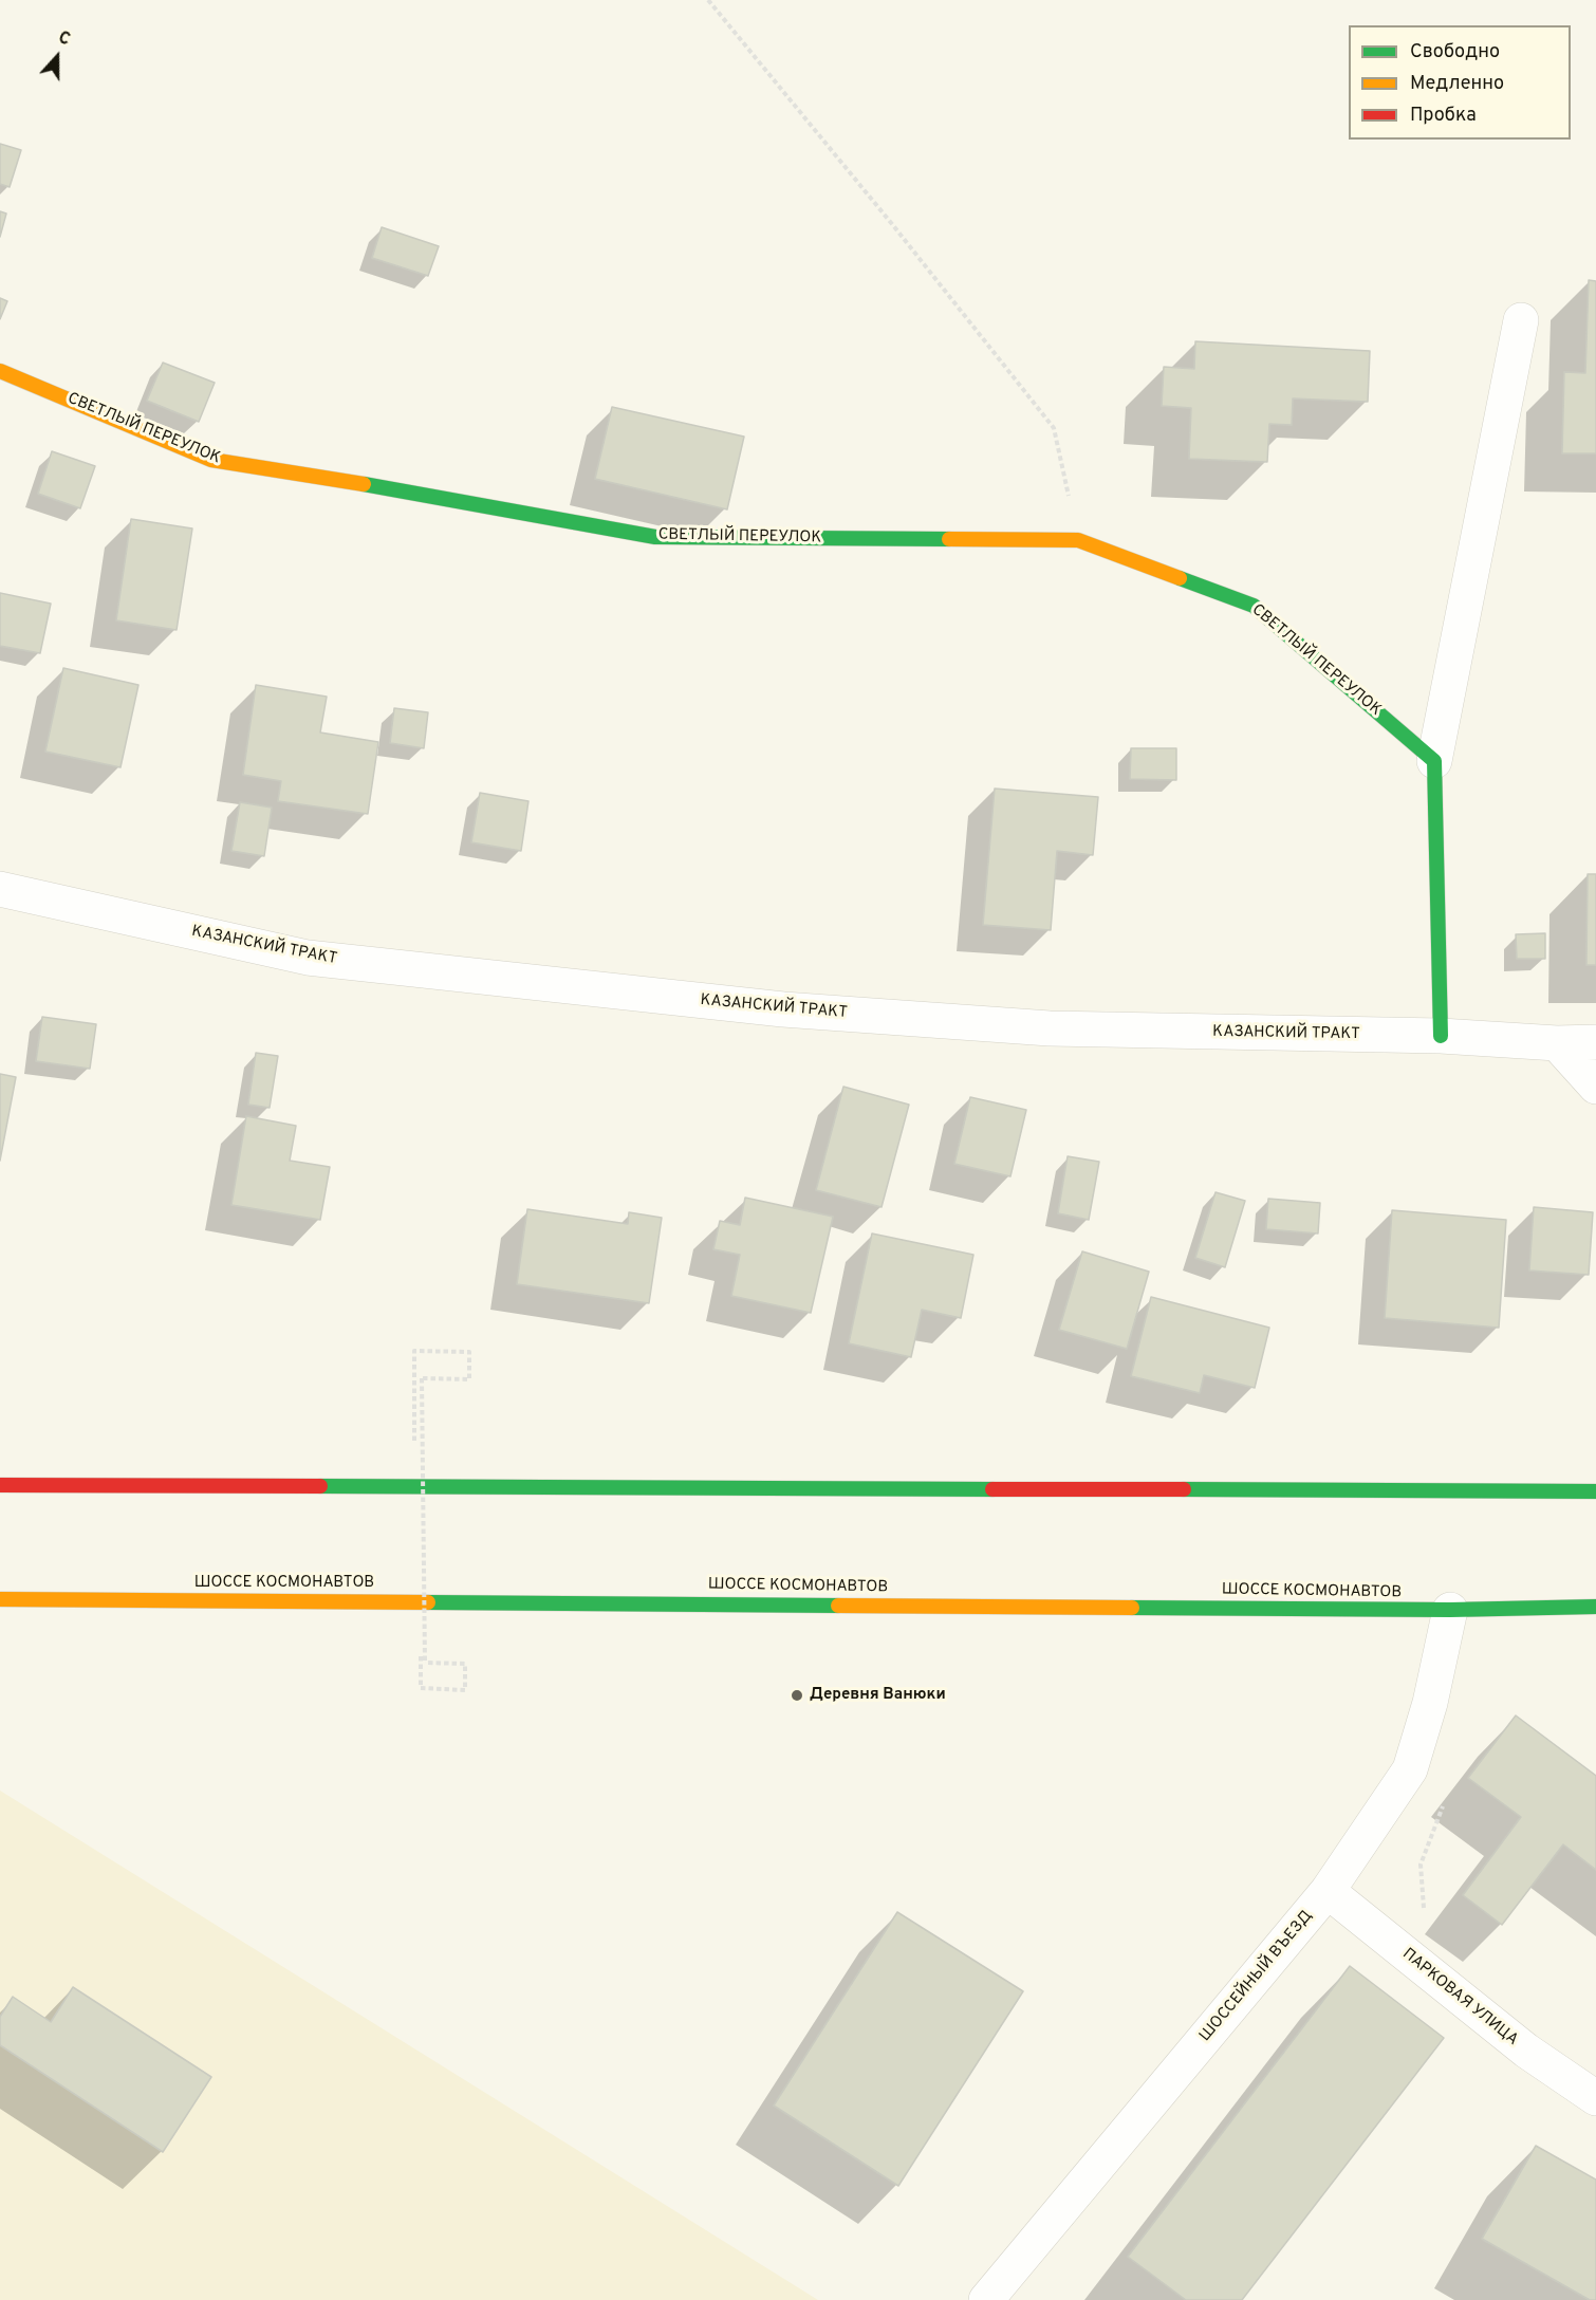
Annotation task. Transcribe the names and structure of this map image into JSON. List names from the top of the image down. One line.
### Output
{"streets":{"main road":["СВЕТЛЫЙ ПЕРЕУЛОК","ШОССЕ КОСМОНАВТОВ"],"street":["КАЗАНСКИЙ ТРАКТ","ШОССЕЙНЫЙ ВЪЕЗД","ПАРКОВАЯ УЛИЦА"]},"crossings":[["ШОССЕ КОСМОНАВТОВ","ШОССЕЙНЫЙ ВЪЕЗД"],["ШОССЕЙНЫЙ ВЪЕЗД","ПАРКОВАЯ УЛИЦА"]],"places":["Деревня Ванюки"],"legend":["Свободно","Медленно","Пробка"],"north":"top"}
